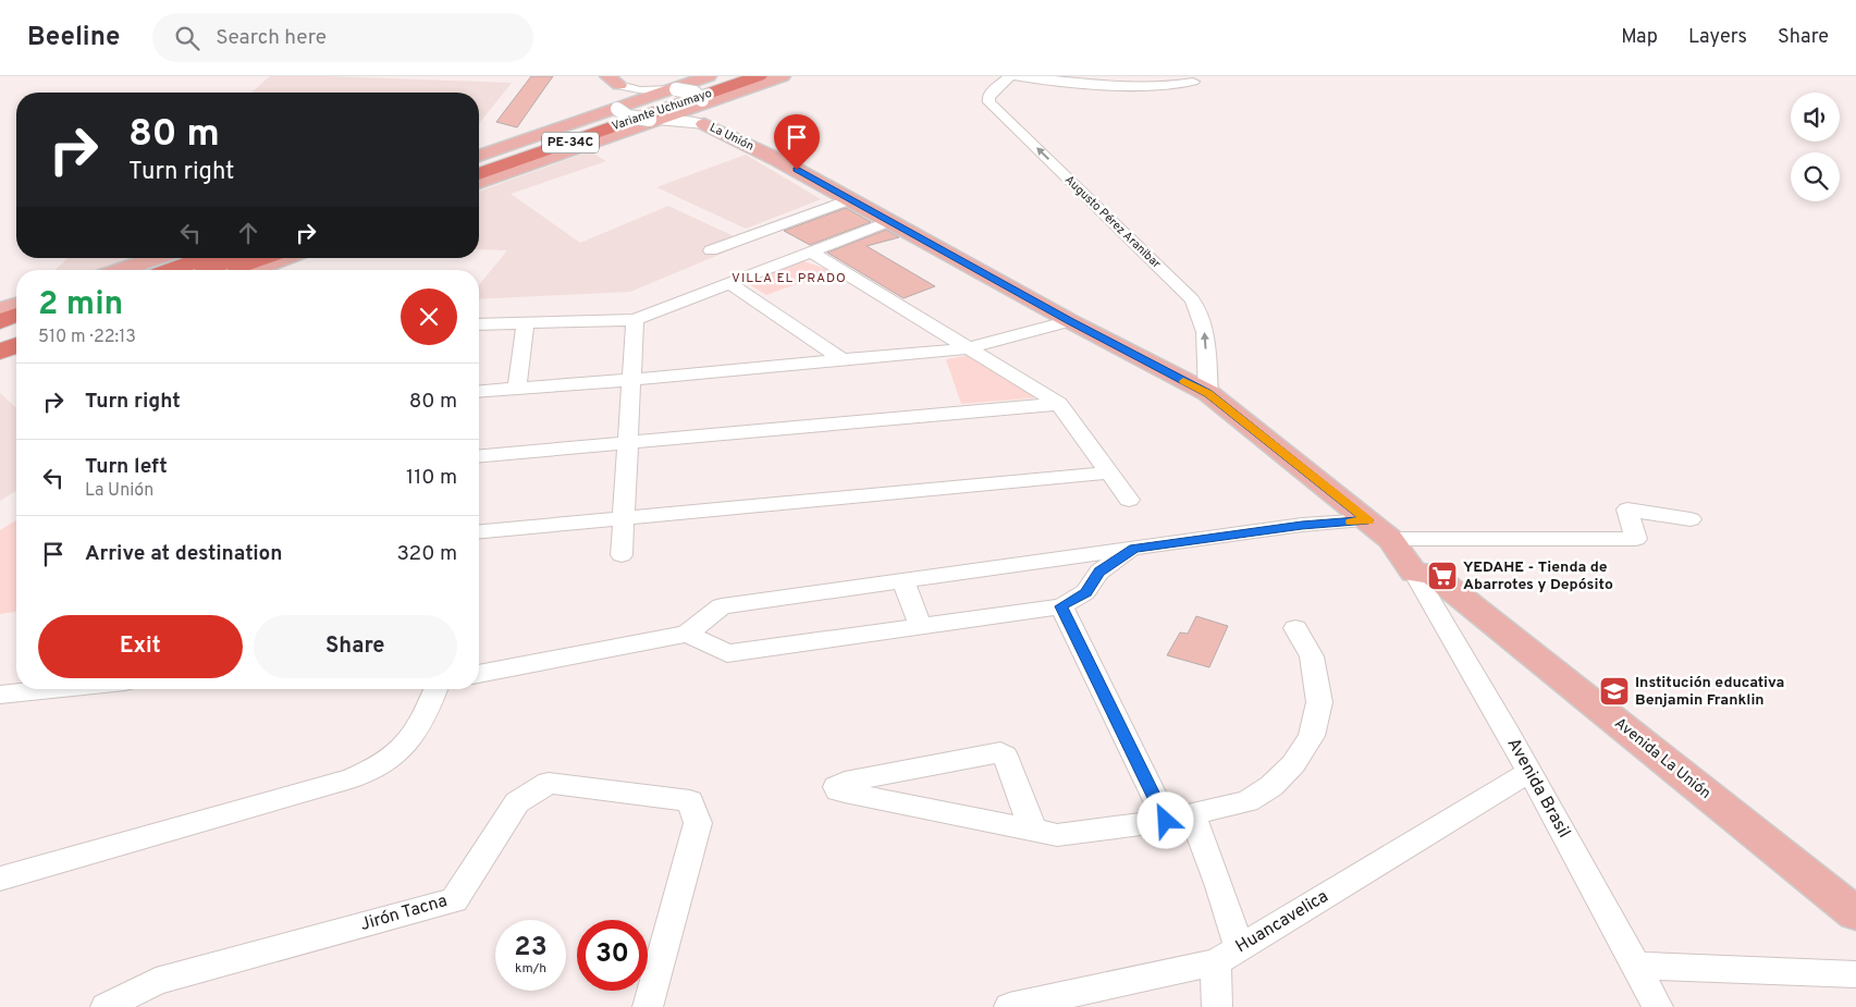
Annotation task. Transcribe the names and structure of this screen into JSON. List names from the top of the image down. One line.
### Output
{"streets":{"highway":["Variante Uchumayo","PE-34C"],"main road":["La Unión","Avenida La Unión"],"street":["Augusto Pérez Aranibar","Avenida Brasil","Jirón Tacna","Huancavelica"]},"crossings":[["La Unión","Augusto Pérez Aranibar"],["La Unión","Avenida La Unión"],["La Unión","Avenida Brasil"],["Avenida La Unión","Avenida Brasil"],["Avenida Brasil","Huancavelica"]],"one_way":["Augusto Pérez Aranibar"],"districts":["VILLA EL PRADO"],"places":{"supermarket":["YEDAHE - Tienda de Abarrotes y Depósito"],"school or university":["Institución educativa Benjamin Franklin"]},"page":{"header":"Beeline","search":"Search here","nav":["Map","Layers","Share"],"turn":["80 m","Turn right"],"heading":["2 min","510 m · 22:13"],"list":[{"name":"Turn right","value":"80 m"},{"name":"Turn left","note":"La Unión","value":"110 m"},{"name":"Arrive at destination","value":"320 m"}],"buttons":["Exit","Share"],"speed":"23 km/h","limit":"30"}}
